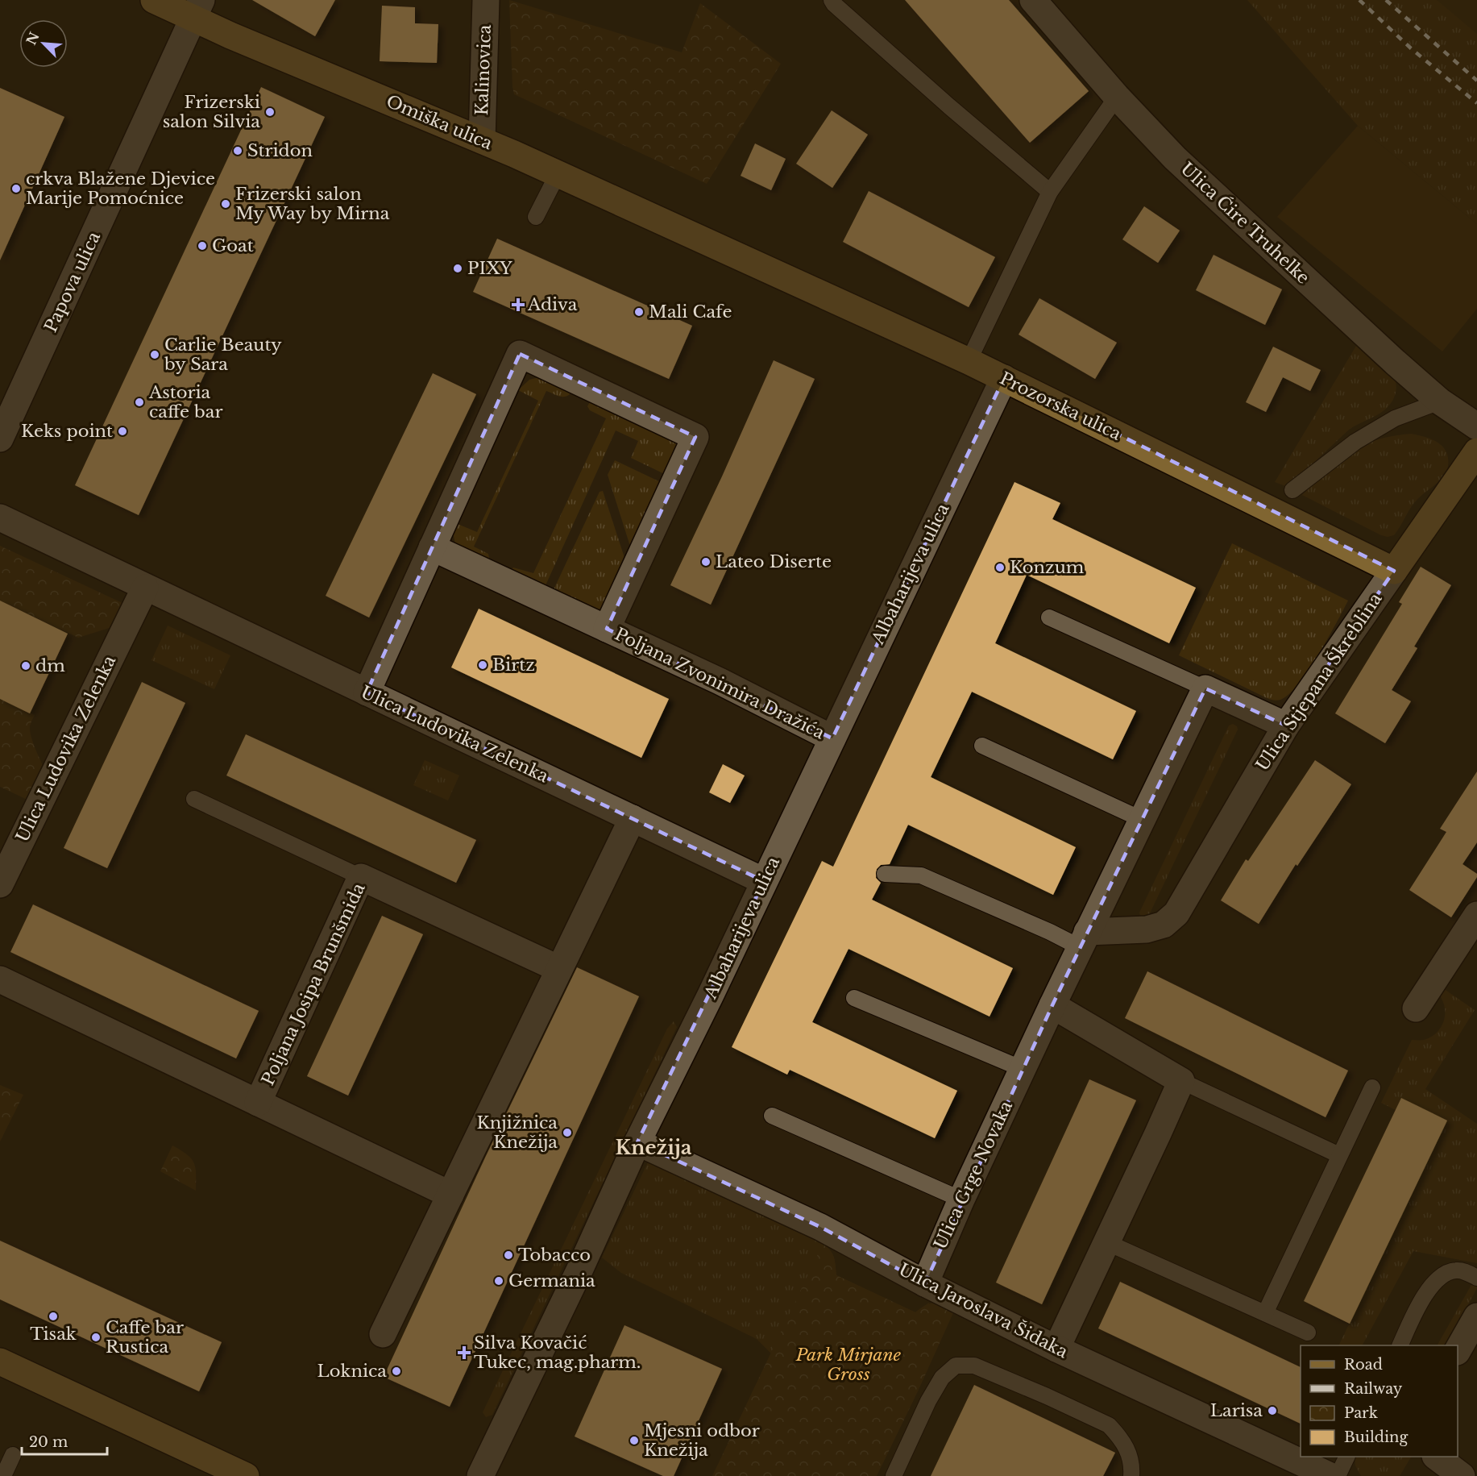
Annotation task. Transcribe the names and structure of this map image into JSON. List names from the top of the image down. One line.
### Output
{"streets":{"street":["Kalinovica","Omiška ulica","Ulica Ćire Truhelke","Papova ulica","Prozorska ulica","Albaharijeva ulica","Ulica Stjepana Škreblina","Poljana Zvonimira Dražića","Ulica Ludovika Zelenka","Poljana Josipa Brunšmida","Ulica Grge Novaka","Ulica Jaroslava Šidaka"]},"crossings":[["Kalinovica","Omiška ulica"],["Omiška ulica","Papova ulica"],["Omiška ulica","Prozorska ulica"],["Prozorska ulica","Albaharijeva ulica"],["Prozorska ulica","Ulica Stjepana Škreblina"],["Albaharijeva ulica","Poljana Zvonimira Dražića"],["Albaharijeva ulica","Ulica Ludovika Zelenka"],["Albaharijeva ulica","Ulica Jaroslava Šidaka"],["Ulica Stjepana Škreblina","Ulica Grge Novaka"],["Poljana Zvonimira Dražića","Ulica Ludovika Zelenka"],["Ulica Grge Novaka","Ulica Jaroslava Šidaka"]],"districts":["Knežija"],"parks":["Park Mirjane Gross"],"places":{"other":["Frizerski salon Silvia","Stridon","crkva Blažene Djevice Marije Pomoćnice","Frizerski salon My Way by Mirna","Goat","PIXY","Mali Cafe","Carlie Beauty by Sara","Astoria caffe bar","Keks point","Lateo Diserte","Konzum","Birtz","dm","Knjižnica Knežija","Tobacco","Germania","Tisak","Caffe bar Rustica","Loknica","Larisa","Mjesni odbor Knežija"],"health":["Adiva","Silva Kovačić Tukec, mag.pharm."]},"legend":["Road","Railway","Park","Building"],"scale_bar":"20 m","north":"top left"}
